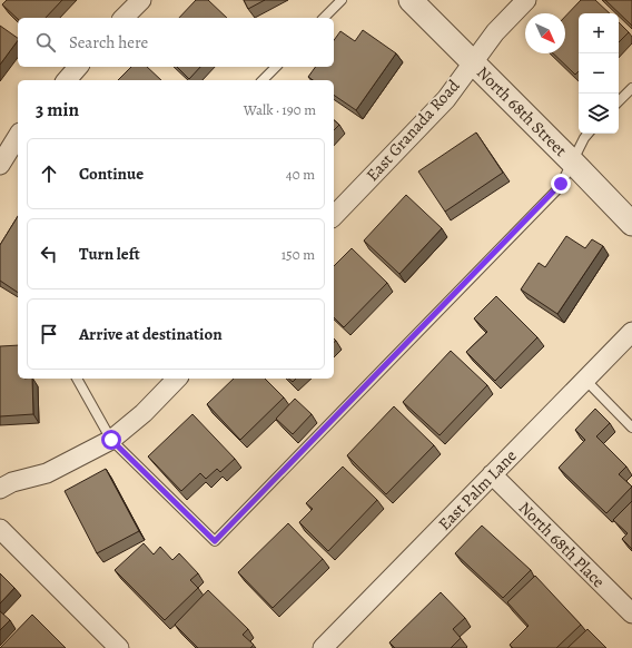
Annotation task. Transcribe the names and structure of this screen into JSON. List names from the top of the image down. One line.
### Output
{"streets":{"street":["North 68th Street","East Granada Road","East Palm Lane","North 68th Place"]},"crossings":[["North 68th Street","East Granada Road"],["East Palm Lane","North 68th Place"]],"north":"bottom right","page":{"map_buttons":["+","−"],"search":"Search here","heading":["3 min","Walk · 190 m"],"list":[["Continue","40 m"],["Turn left","150 m"],"Arrive at destination"]}}
